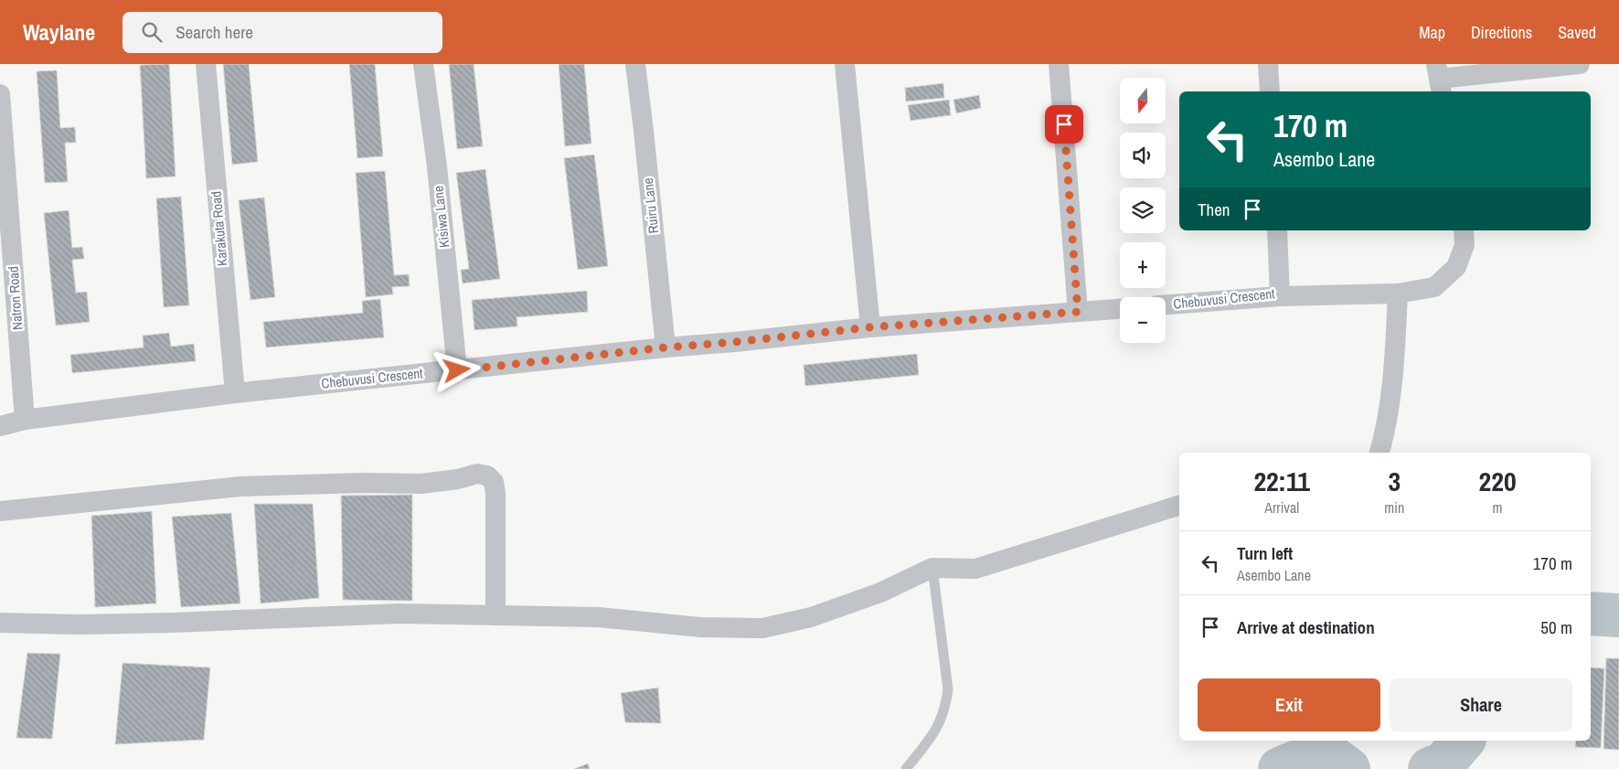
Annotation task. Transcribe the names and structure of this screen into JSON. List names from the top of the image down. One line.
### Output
{"streets":{"street":["Ruiru Lane","Kisiwa Lane","Karakuta Road","Natron Road","Chebuvusi Crescent"]},"crossings":[["Ruiru Lane","Chebuvusi Crescent"],["Kisiwa Lane","Chebuvusi Crescent"],["Karakuta Road","Chebuvusi Crescent"],["Natron Road","Chebuvusi Crescent"]],"north":"bottom","page":{"header":"Waylane","search":"Search here","nav":["Map","Directions","Saved"],"map_buttons":["+","−"],"turn":["170 m","Asembo Lane"],"then":"Then","eta":["22:11","Arrival","3","min","220","m"],"list":[{"name":"Turn left","note":"Asembo Lane","value":"170 m"},{"name":"Arrive at destination","value":"50 m"}],"buttons":["Exit","Share"]}}
